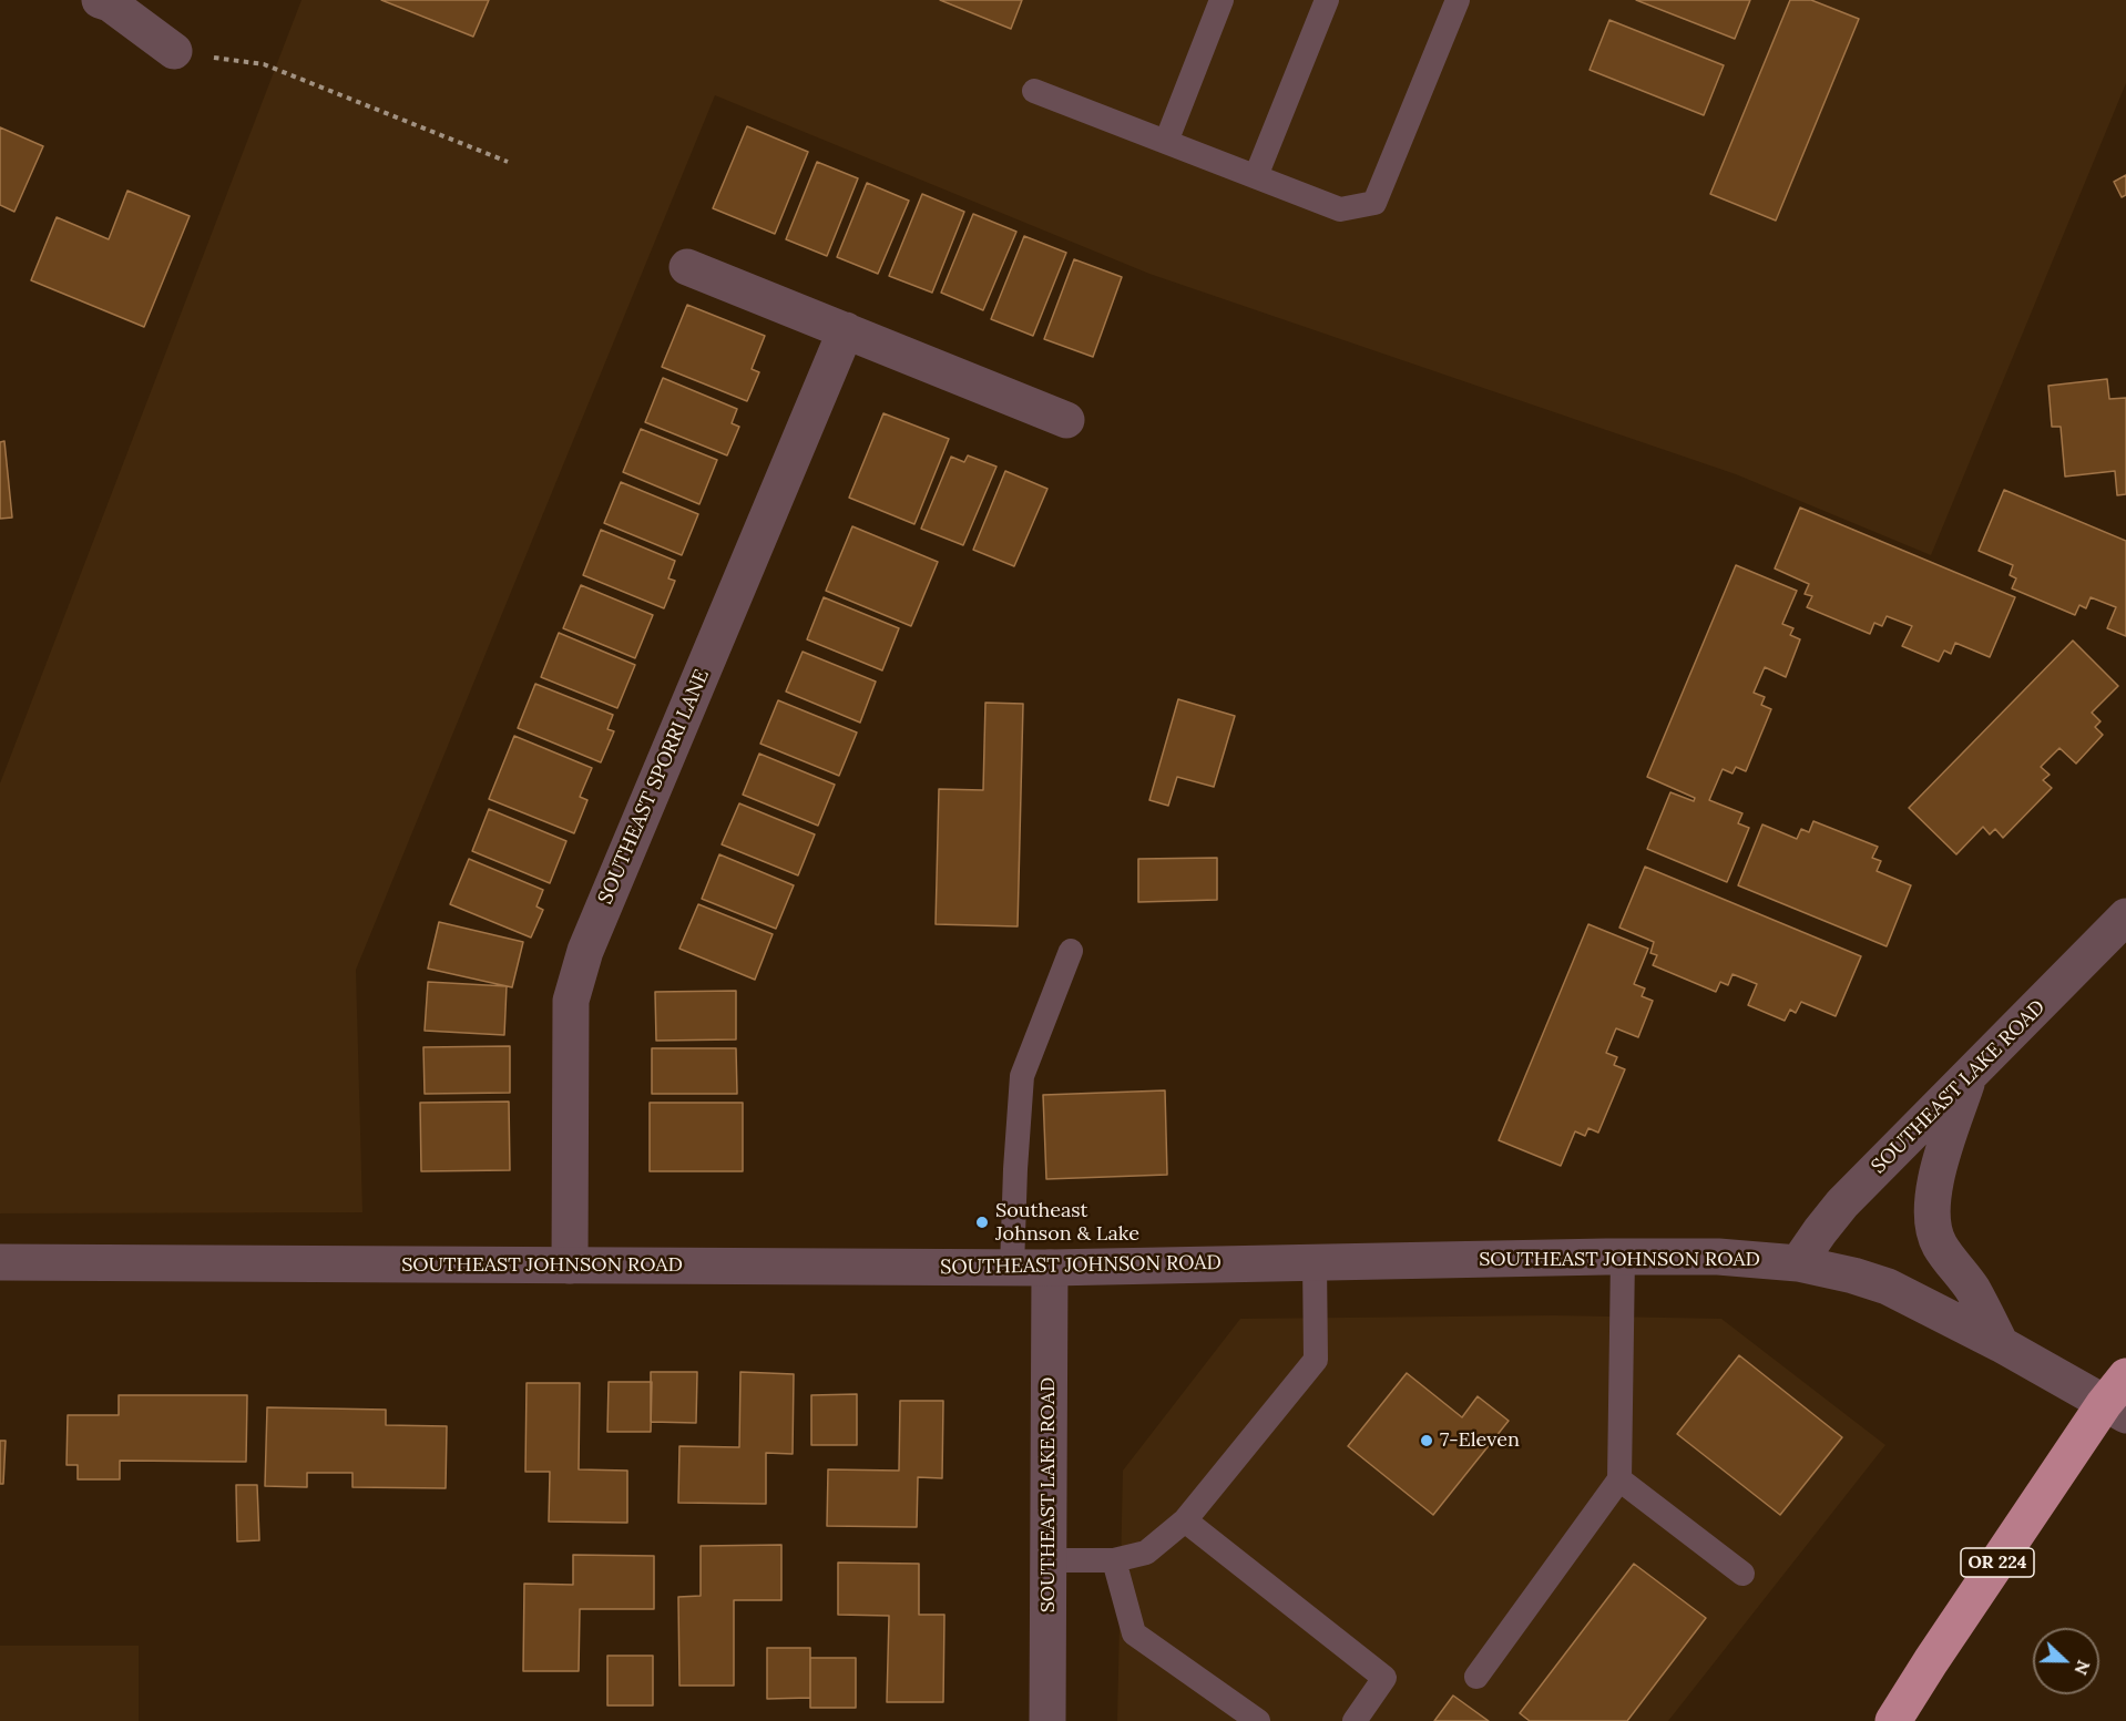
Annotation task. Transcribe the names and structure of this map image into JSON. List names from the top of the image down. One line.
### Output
{"streets":{"highway":["OR 224"],"street":["SOUTHEAST SPORRI LANE","SOUTHEAST LAKE ROAD","SOUTHEAST JOHNSON ROAD"]},"crossings":[["SOUTHEAST SPORRI LANE","SOUTHEAST JOHNSON ROAD"],["SOUTHEAST LAKE ROAD","SOUTHEAST JOHNSON ROAD"],["SOUTHEAST JOHNSON ROAD","OR 224"]],"places":["Southeast Johnson & Lake","7-Eleven"],"north":"right"}
